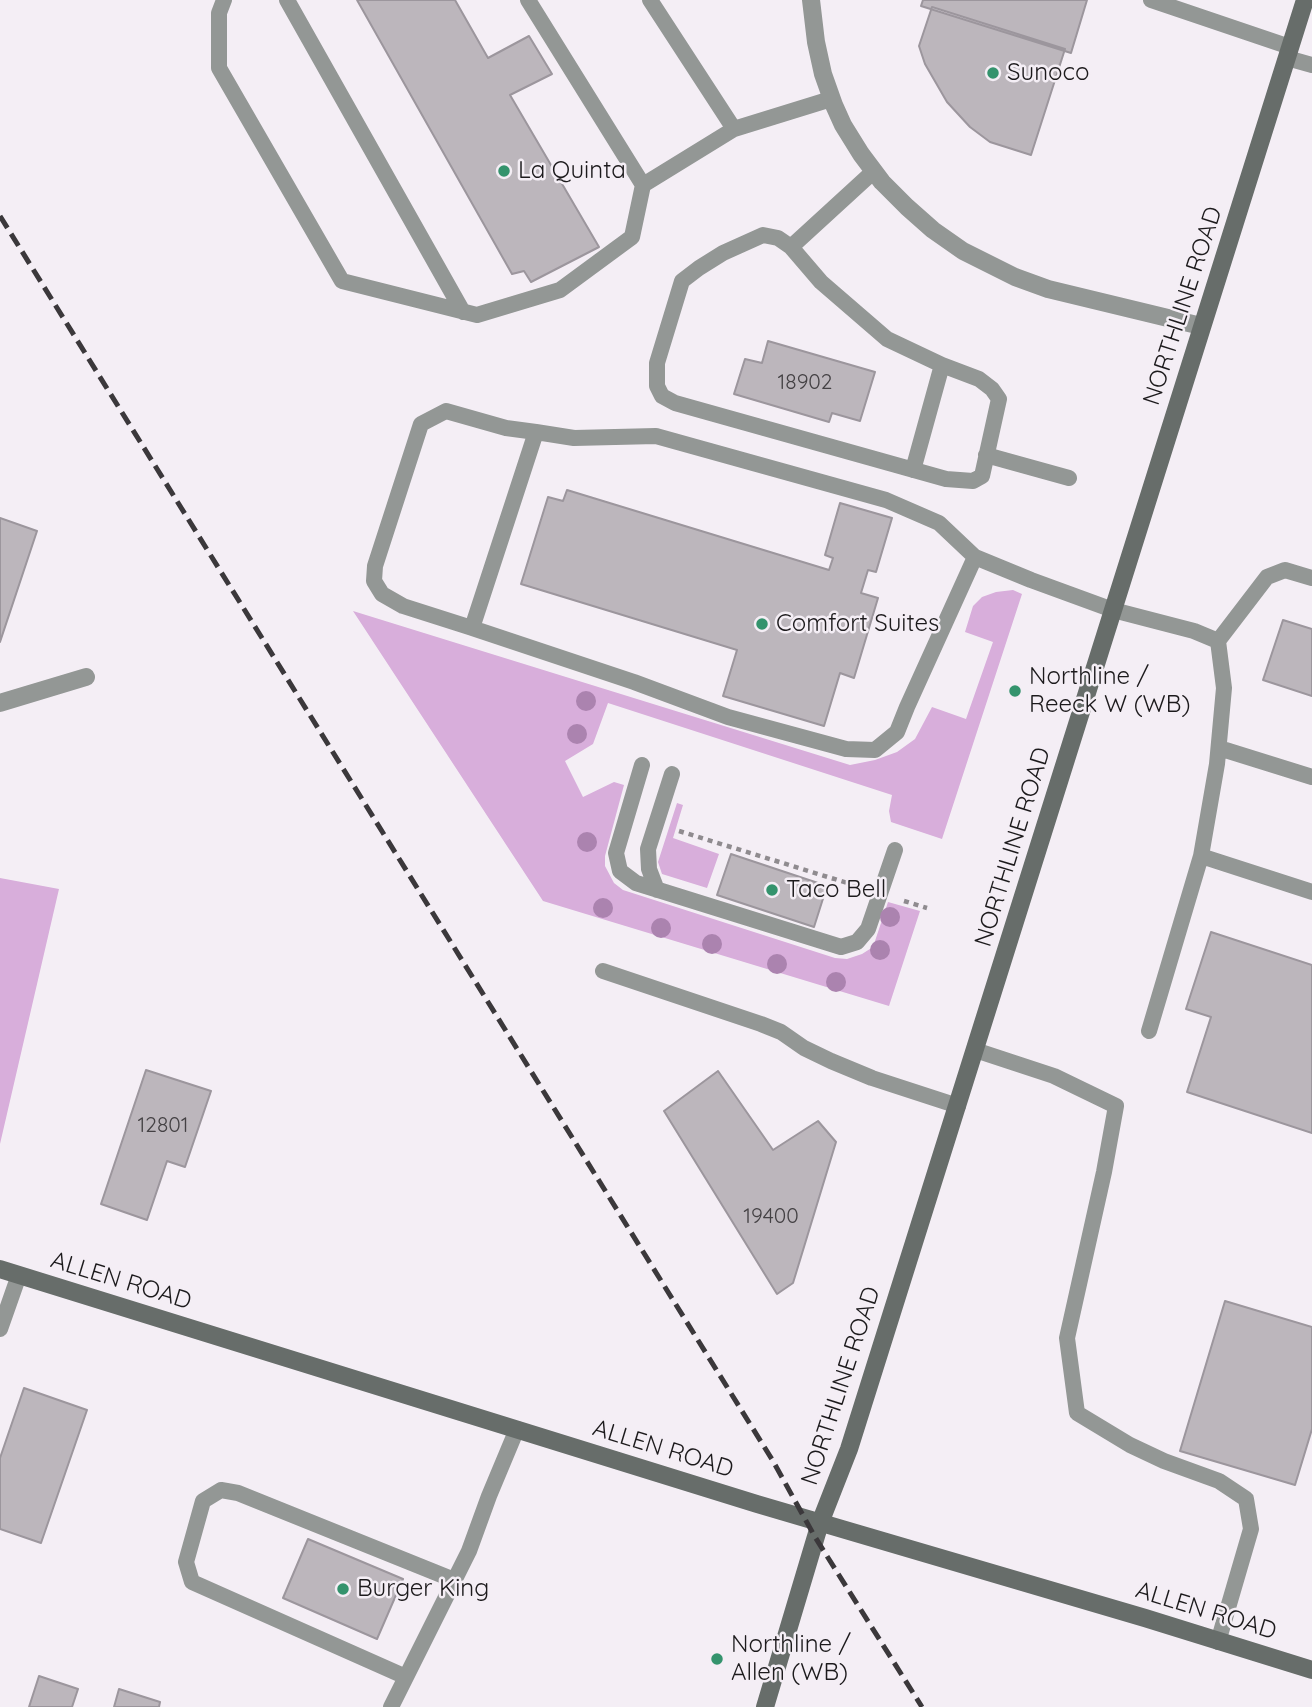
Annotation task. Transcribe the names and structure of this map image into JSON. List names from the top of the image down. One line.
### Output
{"streets":{"main road":["NORTHLINE ROAD","ALLEN ROAD"]},"crossings":[["NORTHLINE ROAD","ALLEN ROAD"]],"places":["Sunoco","La Quinta","Comfort Suites","Northline / Reeck W (WB)","Taco Bell","Burger King","Northline / Allen (WB)"],"house_numbers":["18902","12801","19400"]}
